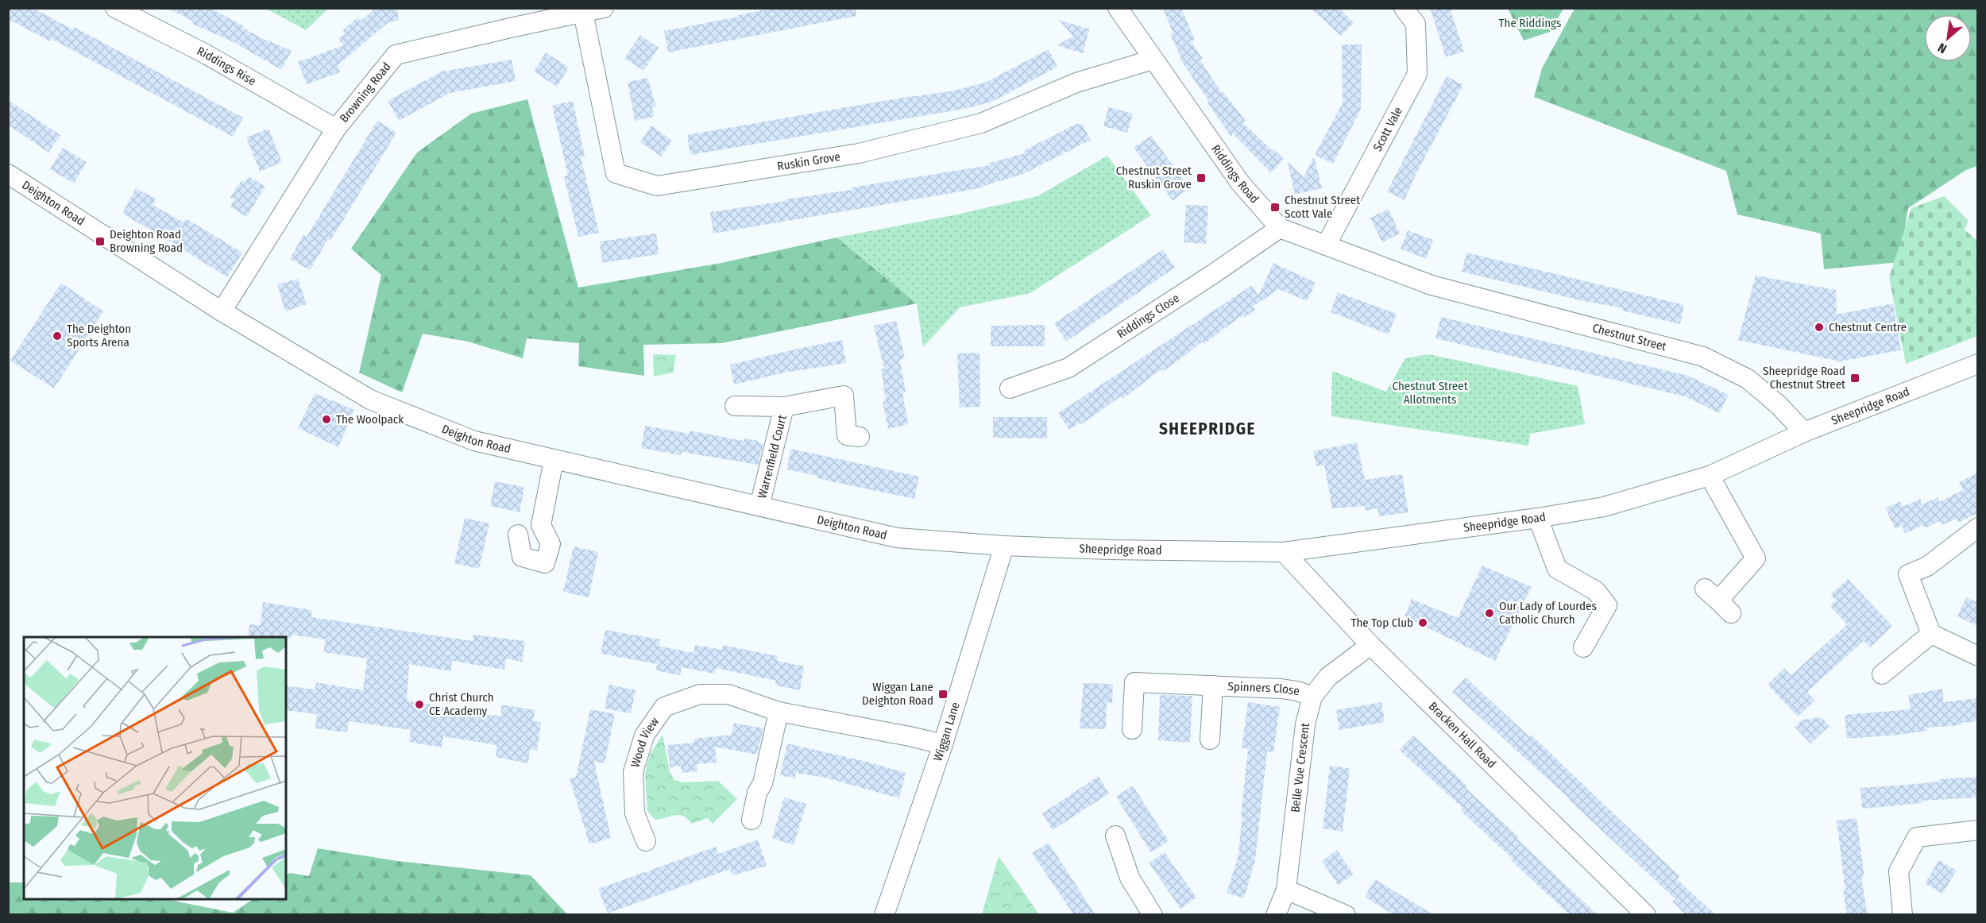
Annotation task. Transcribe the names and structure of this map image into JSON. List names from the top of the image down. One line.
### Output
{"streets":{"street":["Riddings Rise","Browning Road","Scott Vale","Ruskin Grove","Riddings Road","Deighton Road","Riddings Close","Chestnut Street","Sheepridge Road","Warrenfield Court","Spinners Close","Wiggan Lane","Bracken Hall Road","Wood View","Belle Vue Crescent"]},"crossings":[["Riddings Rise","Browning Road"],["Browning Road","Ruskin Grove"],["Browning Road","Deighton Road"],["Scott Vale","Riddings Road"],["Ruskin Grove","Riddings Road"],["Riddings Road","Riddings Close"],["Riddings Road","Chestnut Street"],["Deighton Road","Sheepridge Road"],["Deighton Road","Warrenfield Court"],["Deighton Road","Wiggan Lane"],["Chestnut Street","Sheepridge Road"],["Sheepridge Road","Wiggan Lane"],["Sheepridge Road","Bracken Hall Road"],["Spinners Close","Belle Vue Crescent"],["Wiggan Lane","Wood View"],["Bracken Hall Road","Belle Vue Crescent"]],"districts":["SHEEPRIDGE"],"parks":["The Riddings","Chestnut Street Allotments"],"places":{"transit":["Chestnut Street Ruskin Grove","Chestnut Street Scott Vale","Deighton Road Browning Road","Sheepridge Road Chestnut Street","Wiggan Lane Deighton Road"],"other":["Chestnut Centre","The Deighton Sports Arena","The Woolpack","Our Lady of Lourdes Catholic Church","The Top Club","Christ Church CE Academy"]},"north":"bottom left"}
